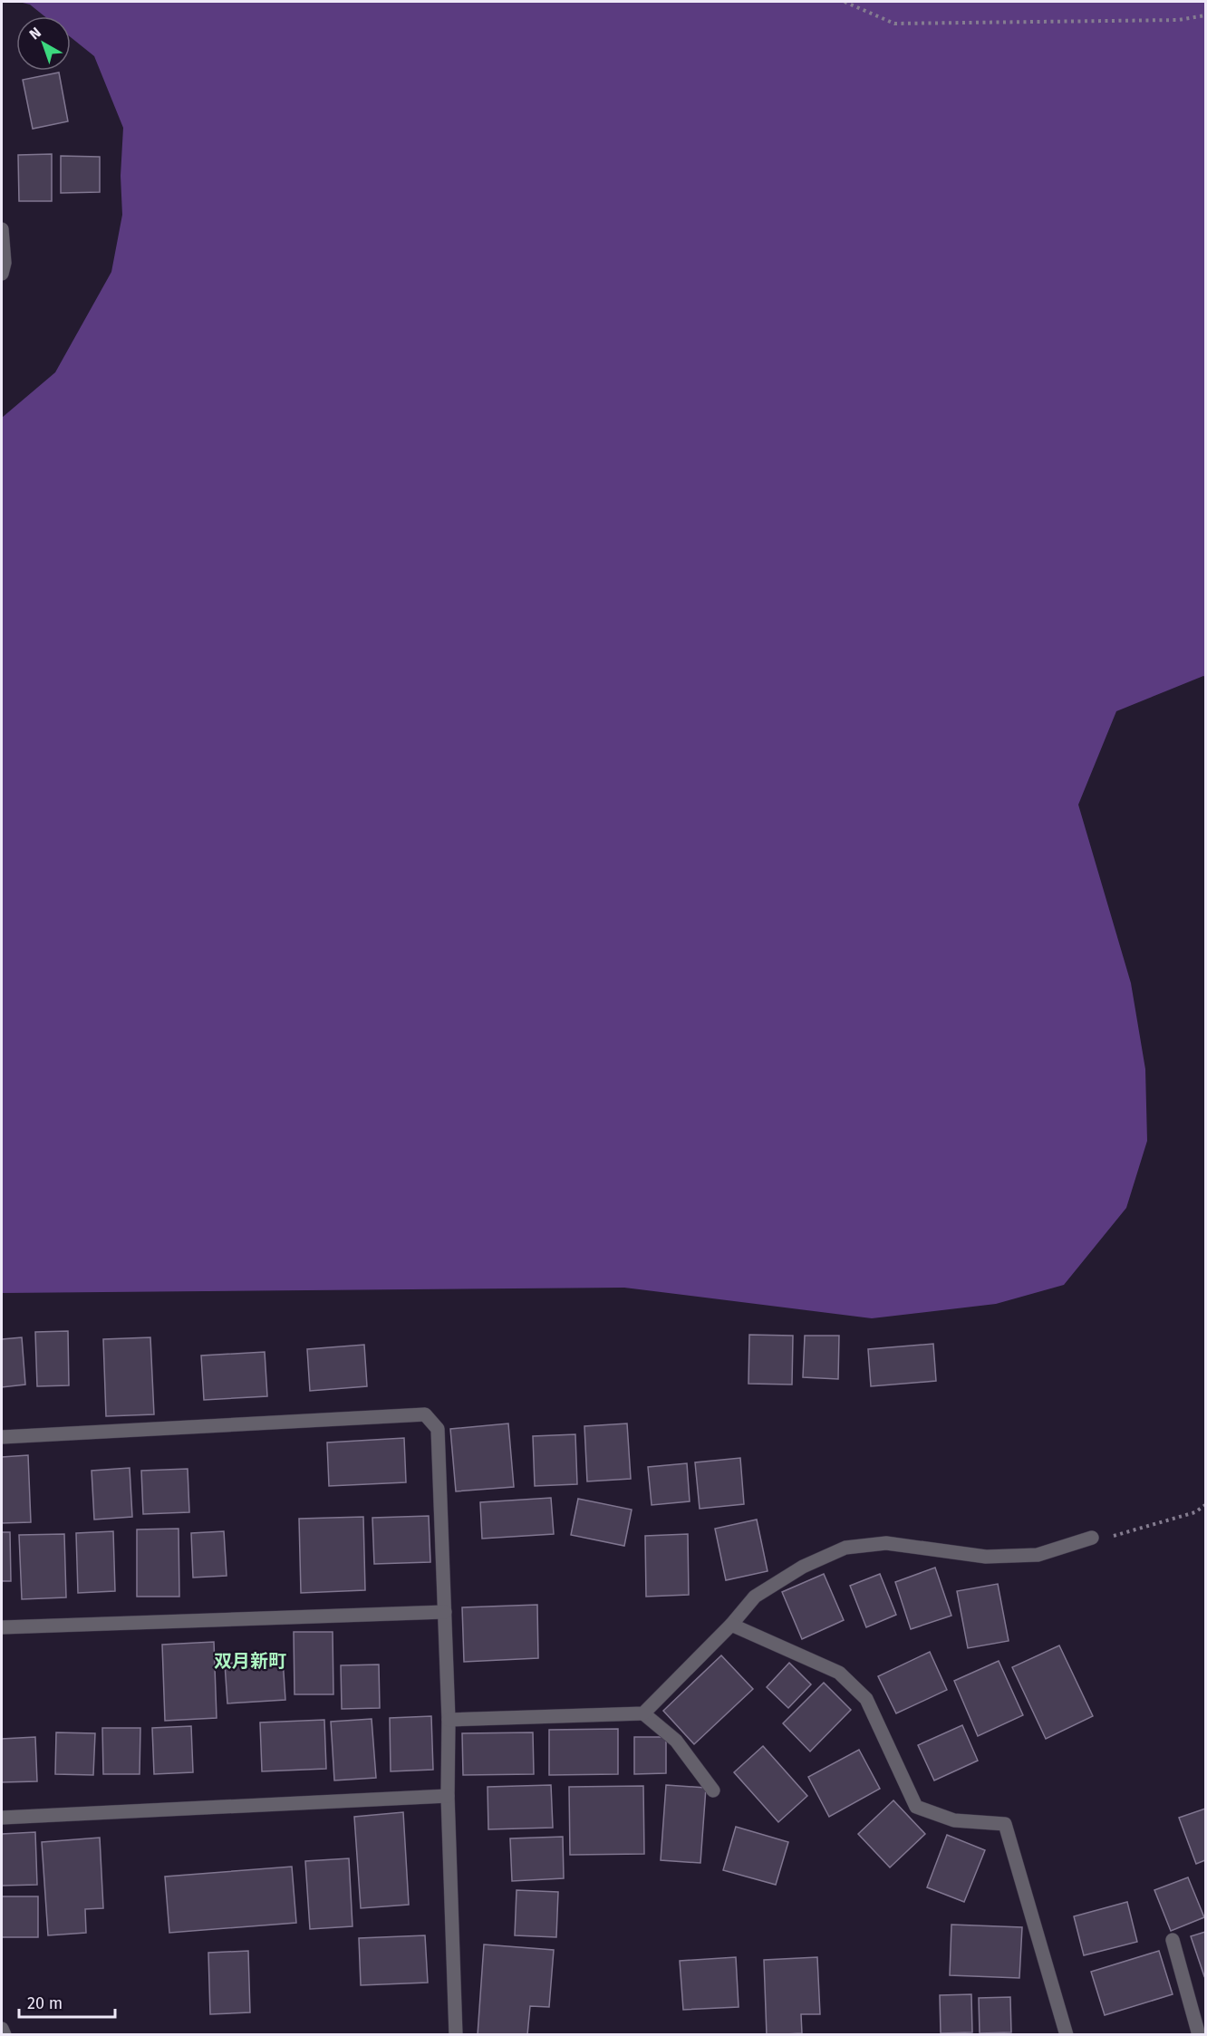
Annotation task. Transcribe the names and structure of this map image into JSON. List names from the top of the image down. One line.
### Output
{"districts":["双月新町"],"scale_bar":"20 m","north":"top left"}
